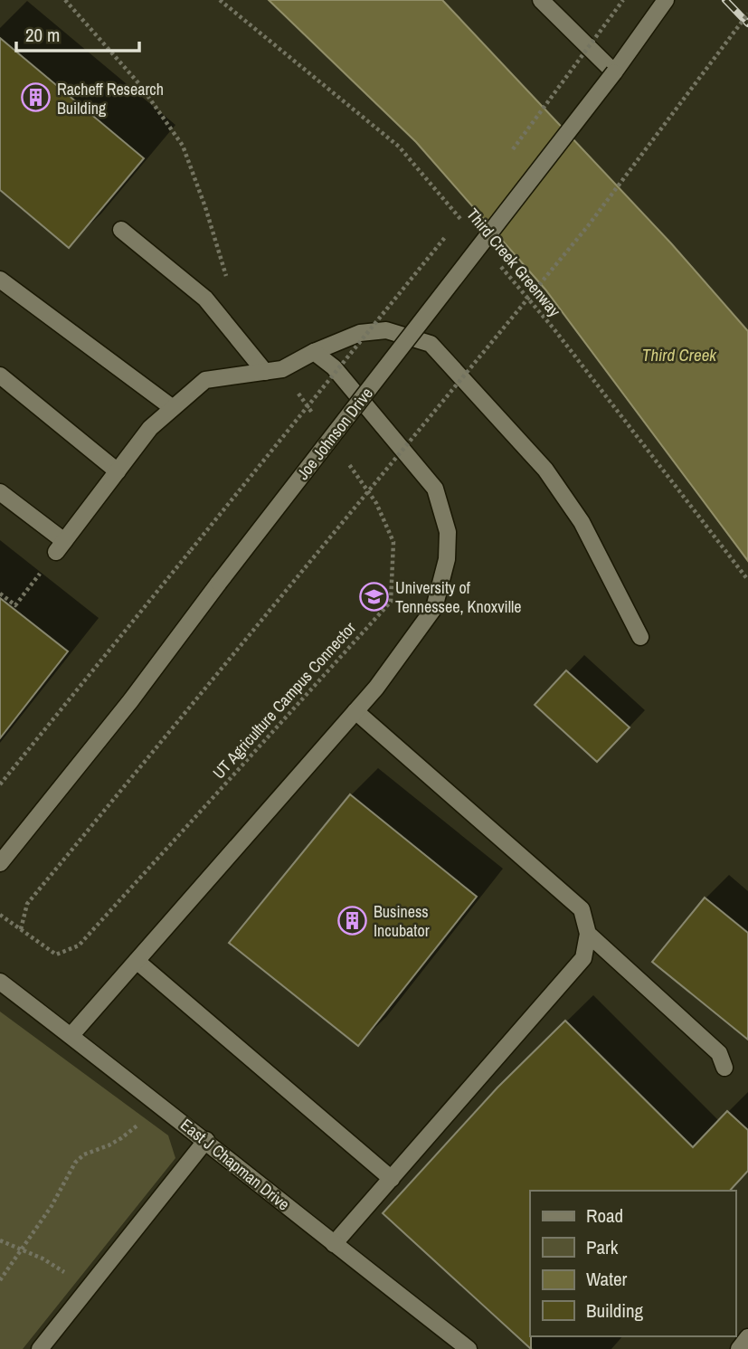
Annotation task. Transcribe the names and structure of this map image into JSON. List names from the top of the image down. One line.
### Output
{"streets":{"street":["Joe Johnson Drive","East J Chapman Drive"],"path":["Third Creek Greenway","UT Agriculture Campus Connector"]},"water":["Third Creek"],"places":{"building":["Racheff Research Building","Business Incubator"],"school or university":["University of Tennessee, Knoxville"]},"legend":["Road","Park","Water","Building"],"scale_bar":"20 m"}
